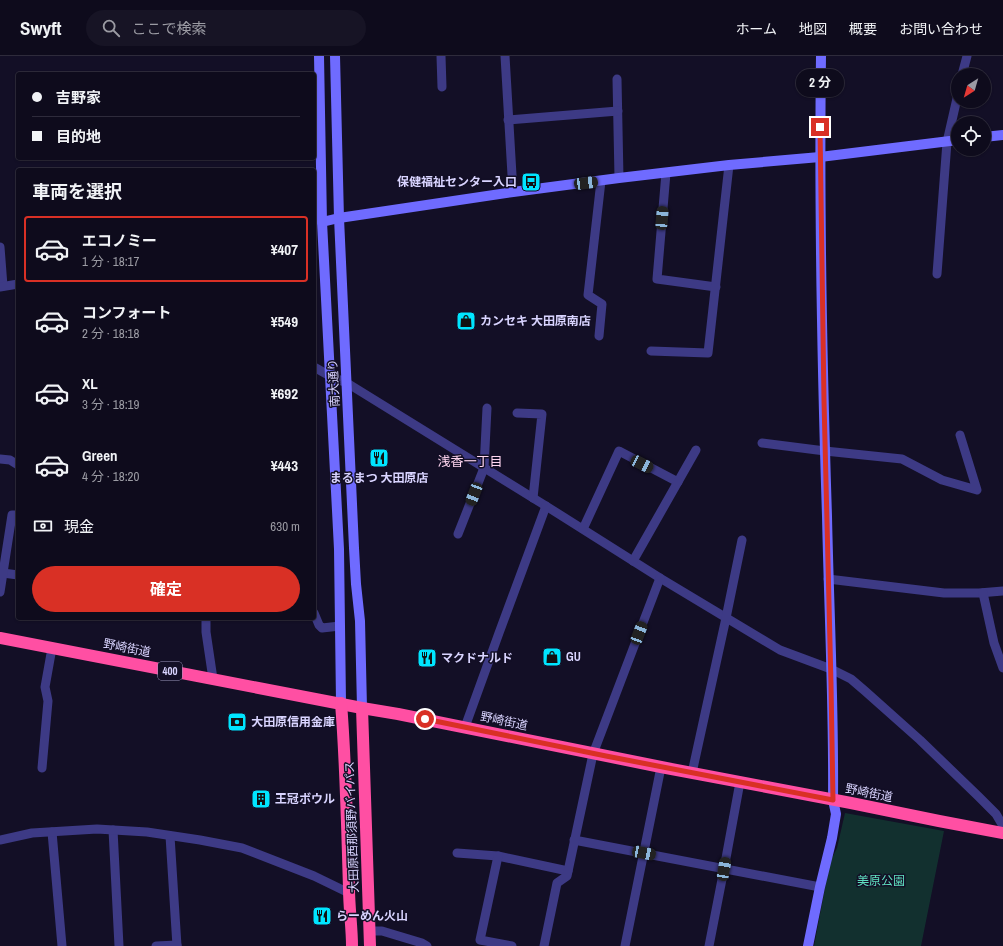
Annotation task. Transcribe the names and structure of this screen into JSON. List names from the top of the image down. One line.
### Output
{"streets":{"highway":["野崎街道","400","大田原西那須野バイパス"],"street":["南大通り"]},"crossings":[["南大通り","野崎街道"],["南大通り","大田原西那須野バイパス"],["野崎街道","大田原西那須野バイパス"]],"districts":["浅香一丁目"],"parks":["美原公園"],"places":{"bus stop":["保健福祉センター入口"],"shop":["カンセキ 大田原南店","GU"],"restaurant":["まるまつ 大田原店","マクドナルド","らーめん火山"],"bank":["大田原信用金庫"],"building":["王冠ボウル"]},"north":"bottom left","page":{"header":"Swyft","search":"ここで検索","nav":["ホーム","地図","概要","お問い合わせ"],"bubble":"2 分","banner":["吉野家","目的地"],"heading":"車両を選択","list":[{"name":"エコノミー","note":"1 分 · 18:17","value":"¥407"},{"name":"コンフォート","note":"2 分 · 18:18","value":"¥549"},{"name":"XL","note":"3 分 · 18:19","value":"¥692"},{"name":"Green","note":"4 分 · 18:20","value":"¥443"}],"pay":["現金","630 m"],"buttons":"確定"}}
